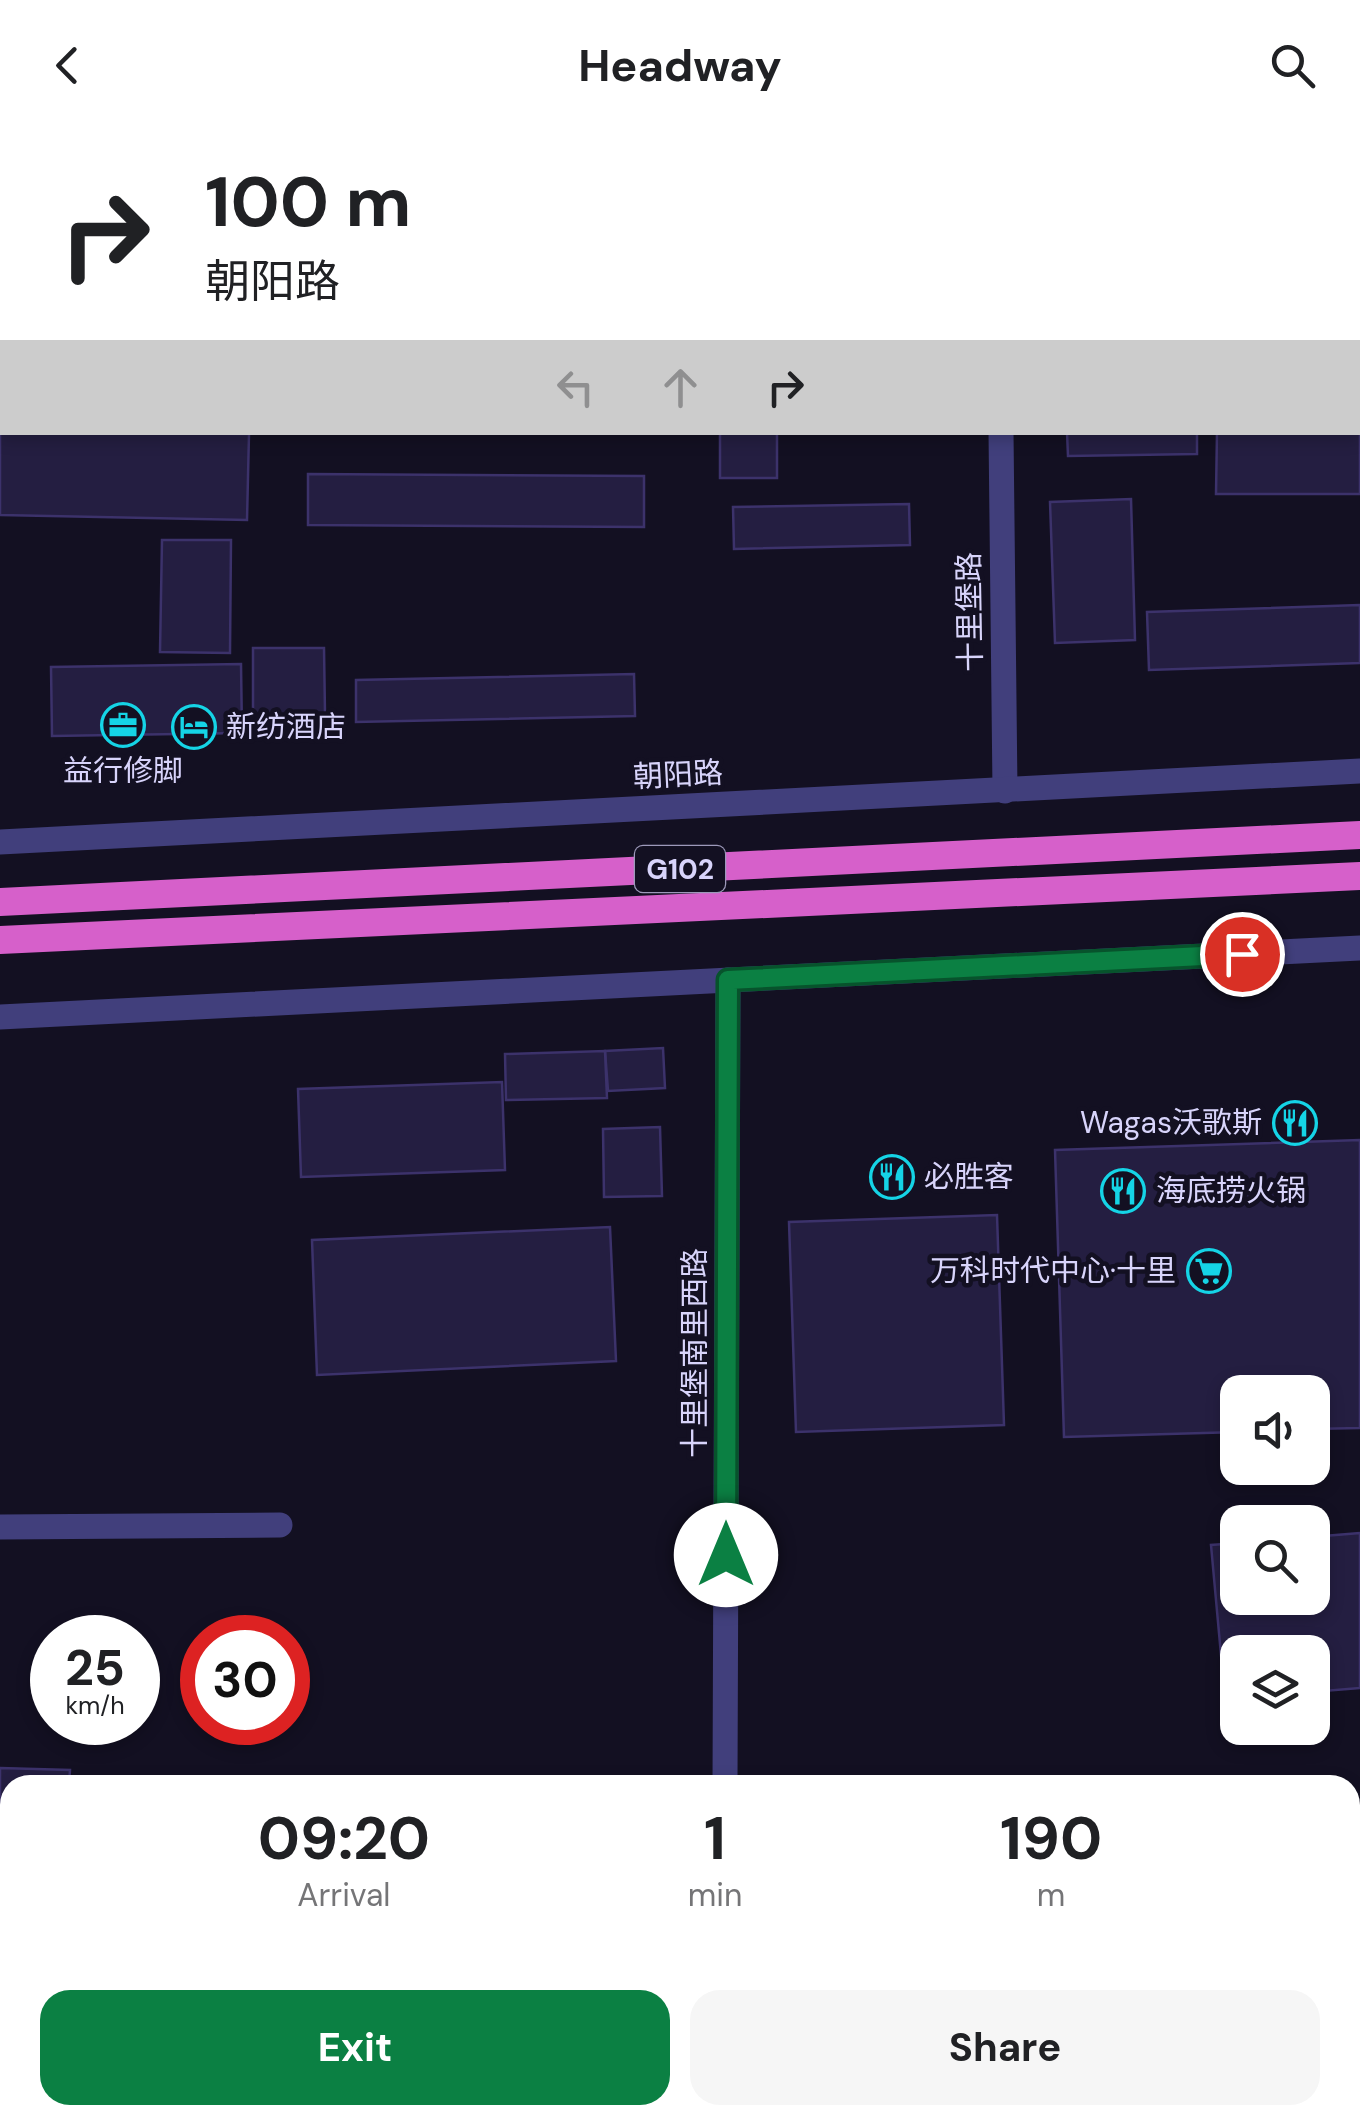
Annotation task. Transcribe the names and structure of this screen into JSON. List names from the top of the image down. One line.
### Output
{"streets":{"highway":["G102"],"street":["十里堡路","朝阳路","十里堡南里西路"]},"crossings":[["十里堡路","朝阳路"]],"places":{"office":["益行修脚"],"hotel":["新纺酒店"],"restaurant":["Wagas沃歌斯","必胜客","海底捞火锅"],"supermarket":["万科时代中心·十里"]},"page":{"header":"Headway","turn":["100 m","朝阳路"],"speed":"25 km/h","limit":"30","eta":["09:20","Arrival","1","min","190","m"],"buttons":["Exit","Share"]}}
